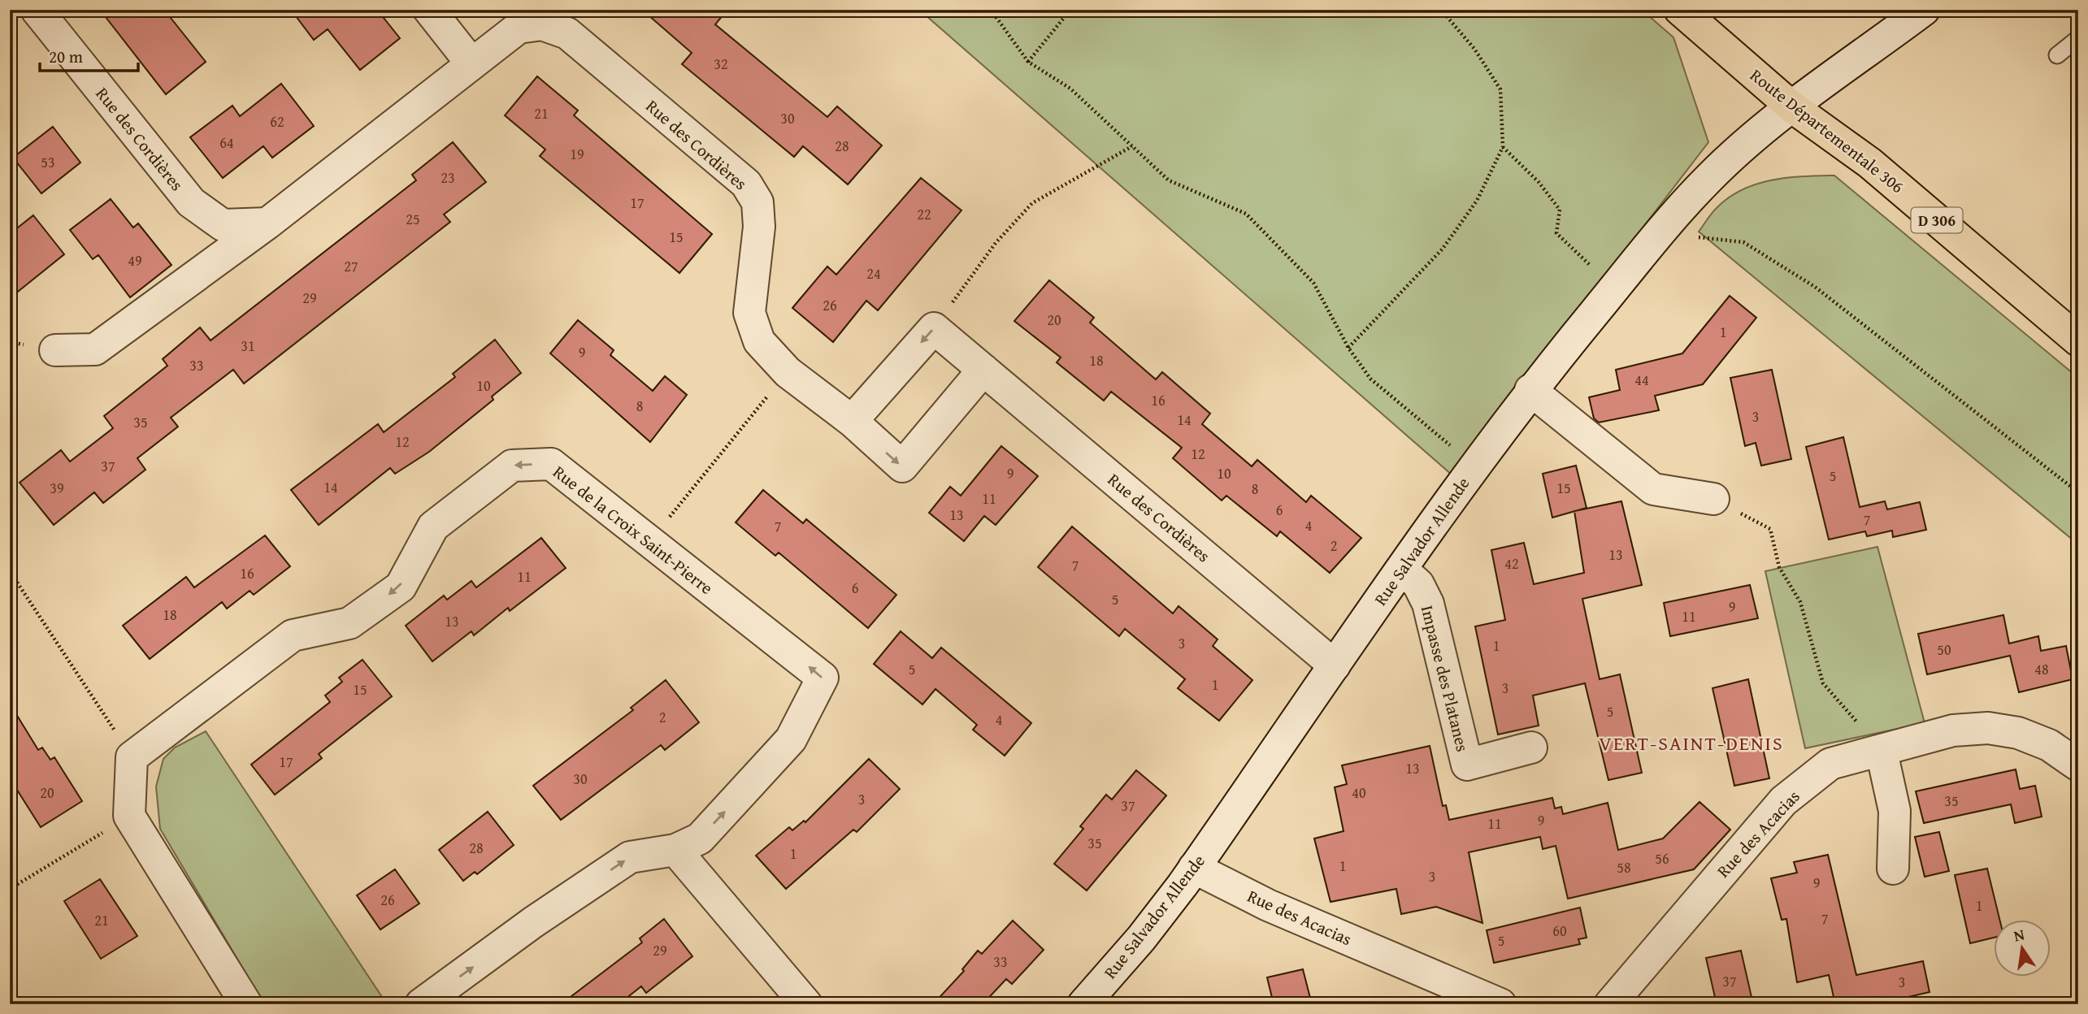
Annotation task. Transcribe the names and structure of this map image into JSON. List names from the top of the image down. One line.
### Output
{"streets":{"main road":["Route Départementale 306","D 306"],"street":["Rue des Cordières","Rue de la Croix Saint-Pierre","Rue Salvador Allende","Impasse des Platanes","Rue des Acacias"]},"crossings":[["Route Départementale 306","Rue Salvador Allende"],["Rue des Cordières","Rue Salvador Allende"],["Rue Salvador Allende","Impasse des Platanes"],["Rue Salvador Allende","Rue des Acacias"]],"districts":["VERT-SAINT-DENIS"],"house_numbers":["32","21","30","62","64","28","19","53","23","17","22","25","15","49","27","24","29","26","20","1","31","9","18","33","44","10","16","8","3","14","35","12","12","37","9","10","5","14","39","15","8","11","6","13","7","4","7","2","13","42","7","16","11","6","5","9","18","11","13","3","1","50","5","48","1","3","15","5","2","4","17","13","30","20","40","3","35","37","9","11","35","28","1","56","1","58","3","9","26","1","7","21","60","5","29","33","37","3"],"scale_bar":"20 m","north":"top"}
